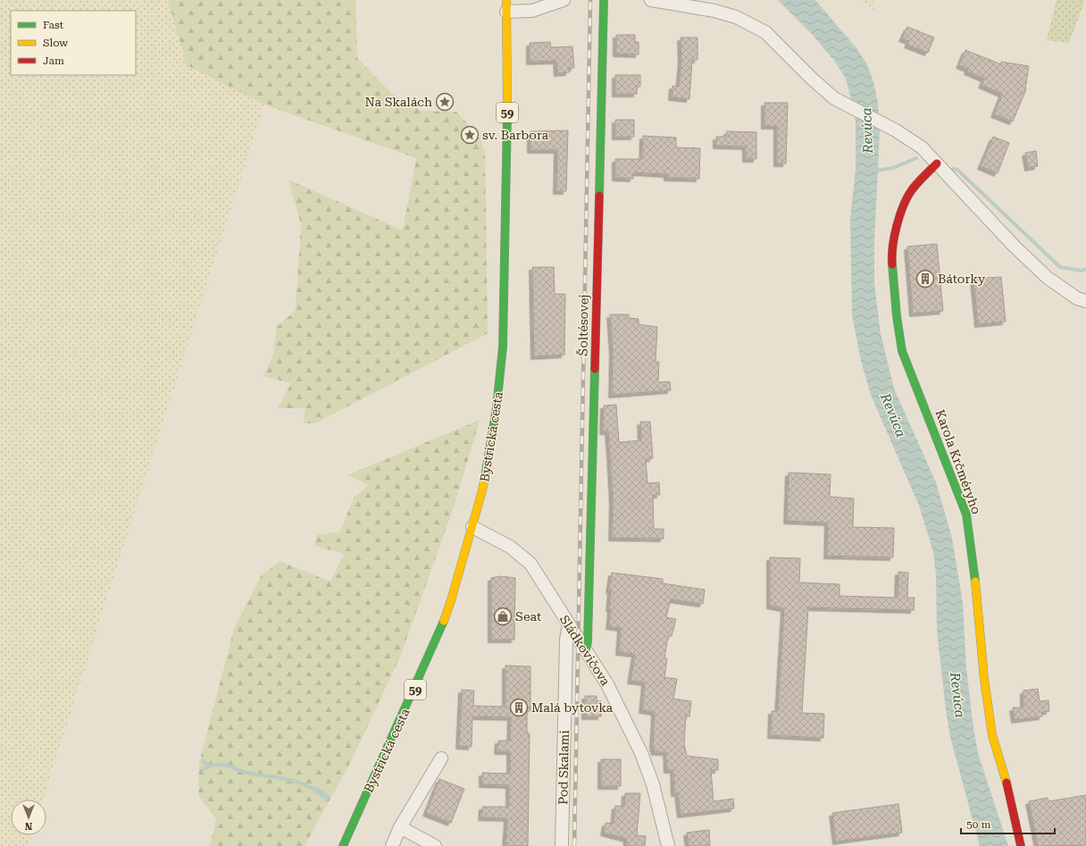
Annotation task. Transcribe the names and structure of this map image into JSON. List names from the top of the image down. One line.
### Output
{"streets":{"street":["59","Šoltésovej","Bystrická cesta","Karola Krčméryho","Sládkovičova","Pod Skalami"]},"crossings":[["Šoltésovej","Sládkovičova"],["Bystrická cesta","Sládkovičova"],["Sládkovičova","Pod Skalami"]],"water":["Revúca"],"places":{"place":["Na Skalách","sv. Barbora"],"building":["Bátorky","Malá bytovka"],"shop":["Seat"]},"legend":["Fast","Slow","Jam"],"scale_bar":"50 m","north":"bottom"}
